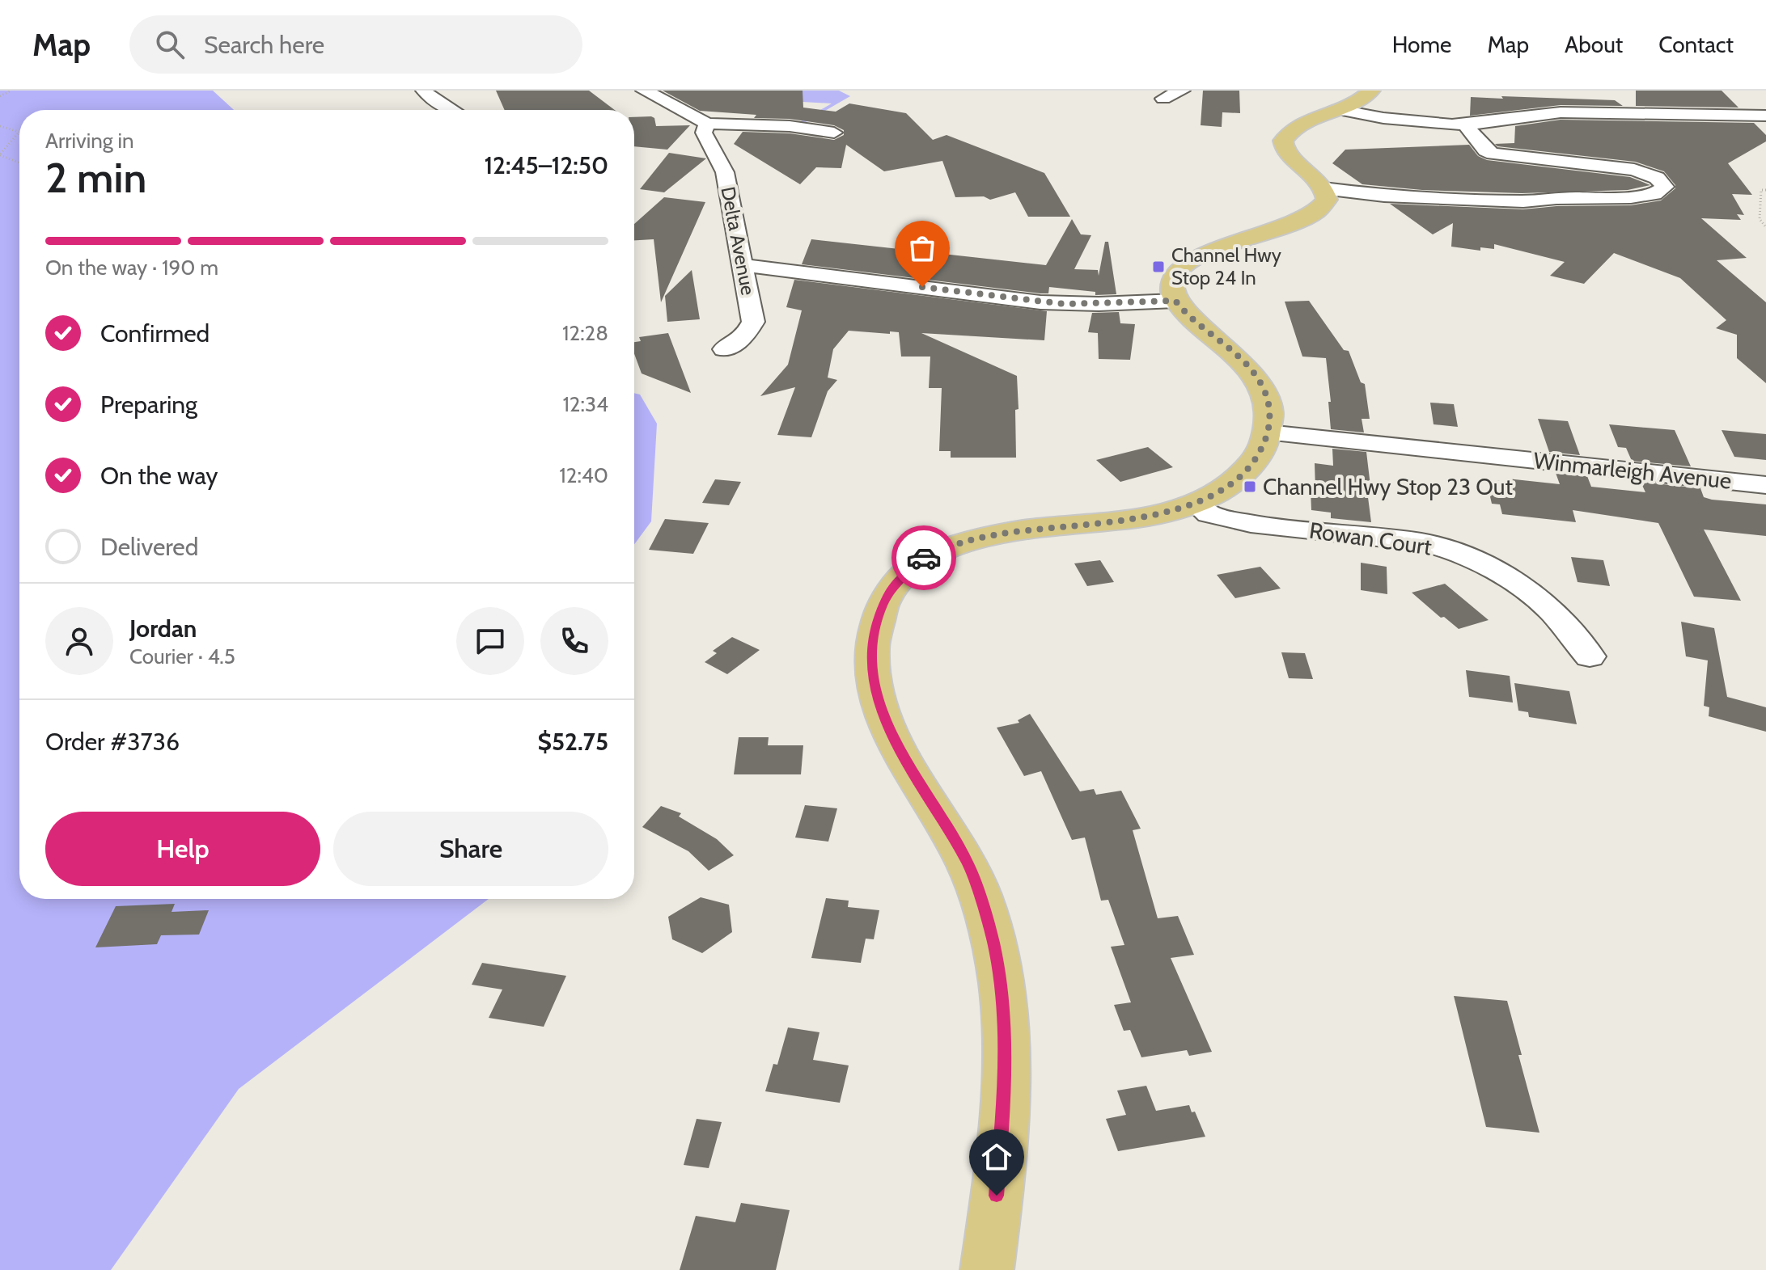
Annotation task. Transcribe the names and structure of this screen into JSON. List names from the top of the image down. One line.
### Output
{"streets":{"street":["Delta Avenue","Winmarleigh Avenue","Rowan Court"]},"places":{"transit":["Channel Hwy Stop 24 In","Channel Hwy Stop 23 Out"]},"page":{"header":"Map","search":"Search here","nav":["Home","Map","About","Contact"],"heading":["2 min","Arriving in","12:45–12:50"],"panel":["Jordan","Courier · 4.5","Order #3736","$52.75"],"bar":"On the way · 190 m","list":[["Confirmed","12:28"],["Preparing","12:34"],["On the way","12:40"],"Delivered"],"buttons":["Help","Share"]}}
